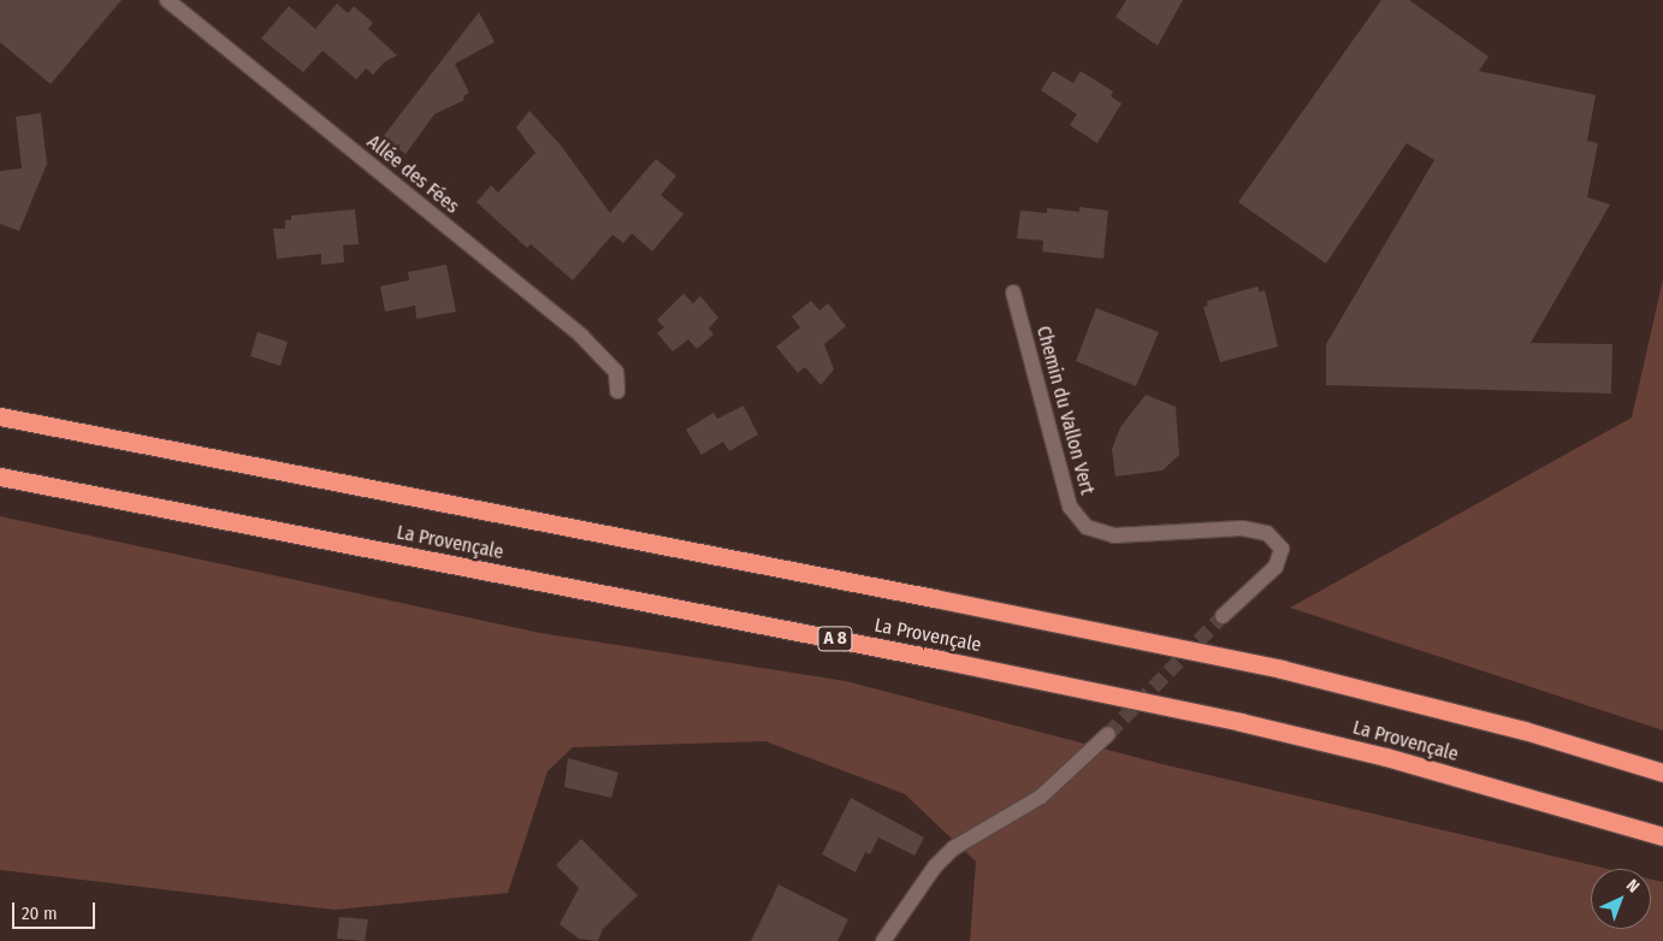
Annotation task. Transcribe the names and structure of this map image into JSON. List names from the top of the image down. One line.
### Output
{"streets":{"highway":["La Provençale","A 8"],"street":["Allée des Fées","Chemin du Vallon Vert"]},"scale_bar":"20 m","north":"top right"}
